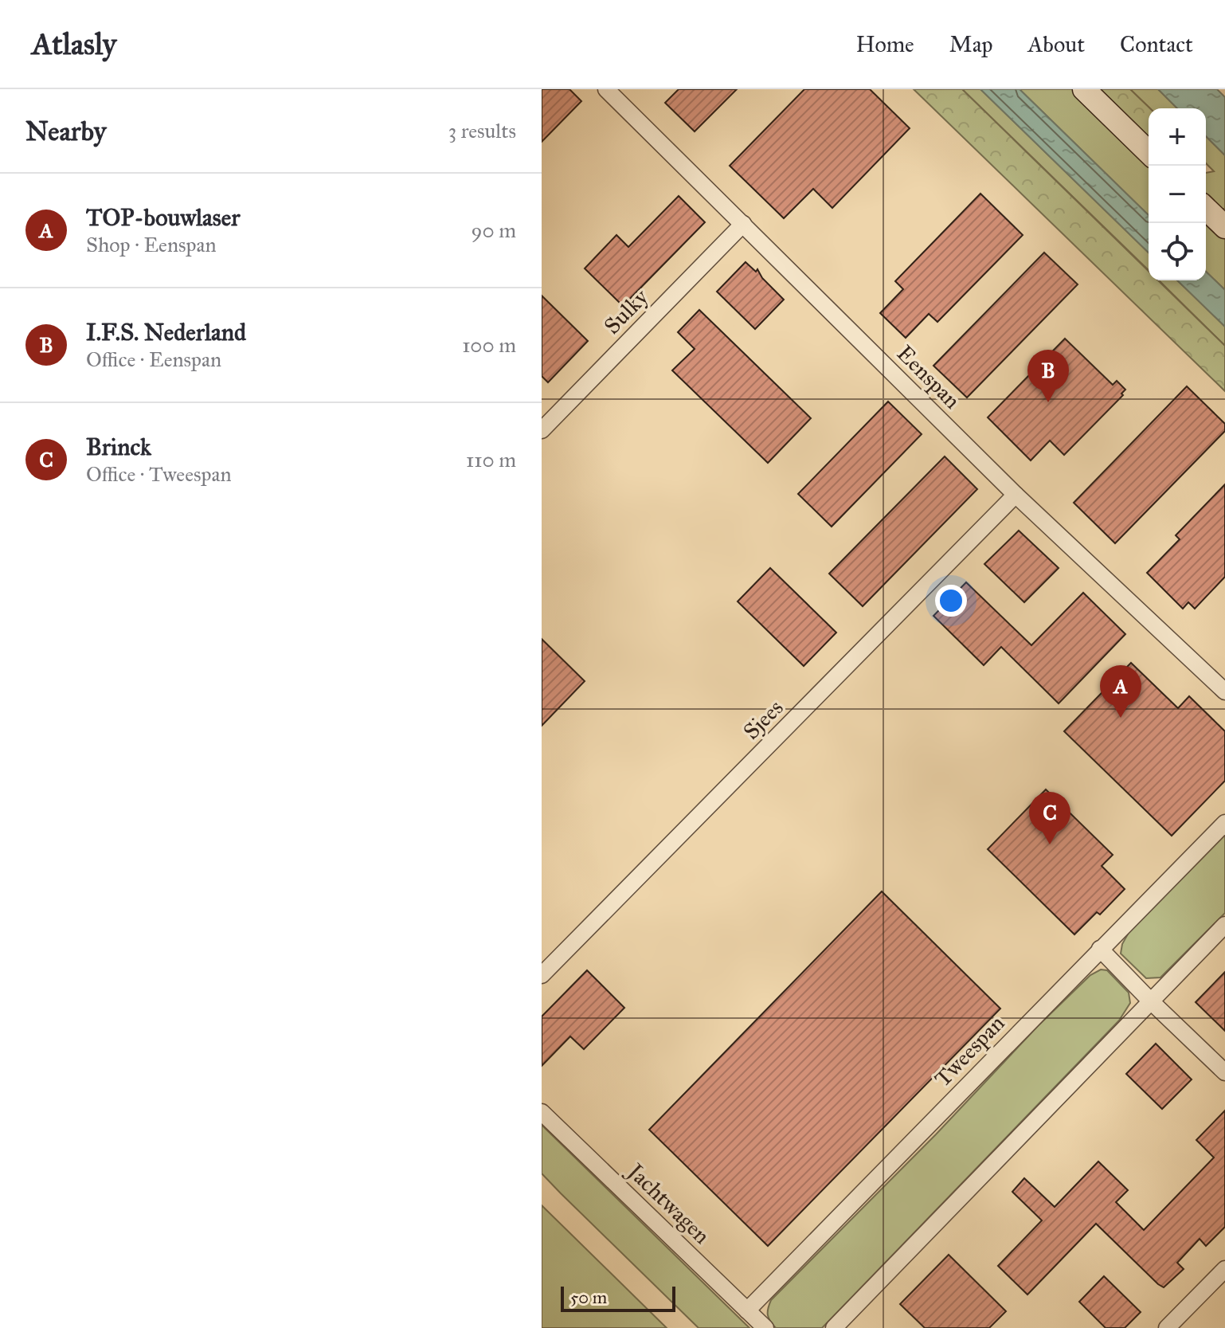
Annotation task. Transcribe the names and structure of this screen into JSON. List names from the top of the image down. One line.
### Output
{"streets":{"street":["Sulky","Eenspan","Sjees","Tweespan","Jachtwagen"]},"crossings":[["Sulky","Eenspan"],["Eenspan","Sjees"],["Tweespan","Jachtwagen"]],"scale_bar":"50 m","page":{"header":"Atlasly","nav":["Home","Map","About","Contact"],"heading":["Nearby","3 results"],"map_buttons":["+","−"],"list":[{"mark":"A","name":"TOP-bouwlaser","note":"Shop · Eenspan","value":"90 m"},{"mark":"B","name":"I.F.S. Nederland","note":"Office · Eenspan","value":"100 m"},{"mark":"C","name":"Brinck","note":"Office · Tweespan","value":"110 m"}],"pins":["B","A","C"],"scale":"50 m"}}
